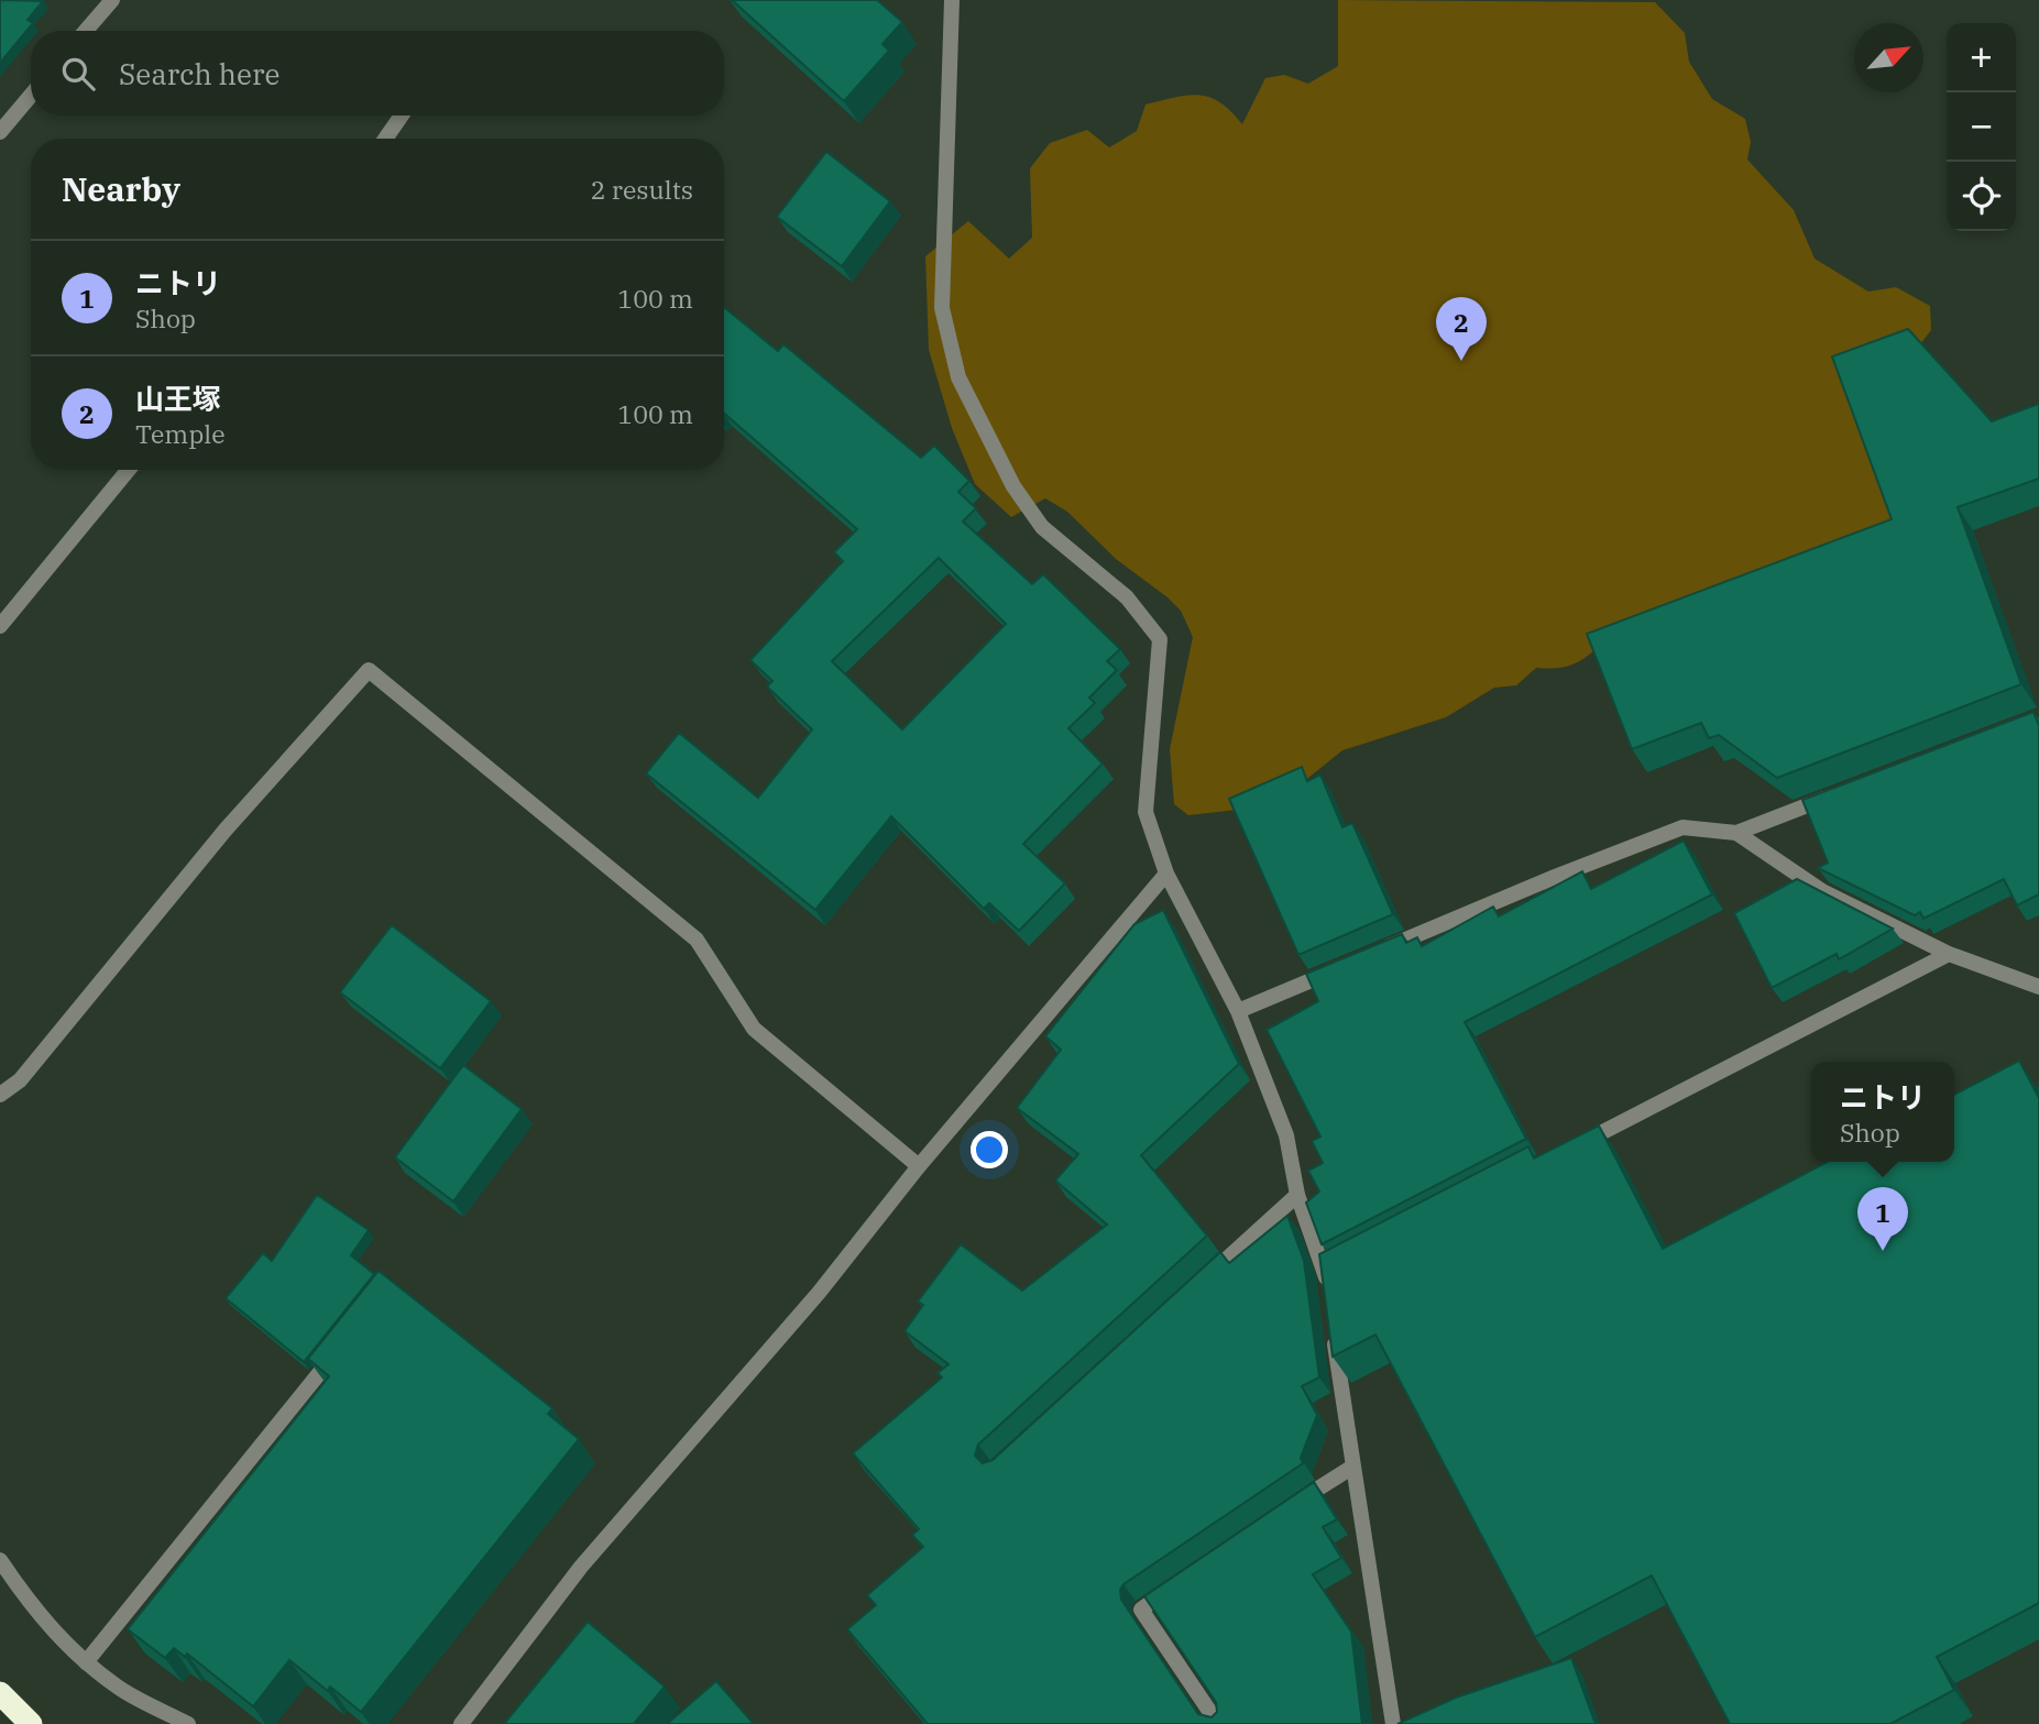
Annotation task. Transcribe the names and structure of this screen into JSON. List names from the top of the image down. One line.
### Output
{"north":"top right","page":{"map_buttons":["+","−"],"search":"Search here","heading":["Nearby","2 results"],"list":[{"mark":"1","name":"ニトリ","note":"Shop","value":"100 m"},{"mark":"2","name":"山王塚","note":"Temple","value":"100 m"}],"pins":["2","1"],"popup":["ニトリ","Shop"]}}
